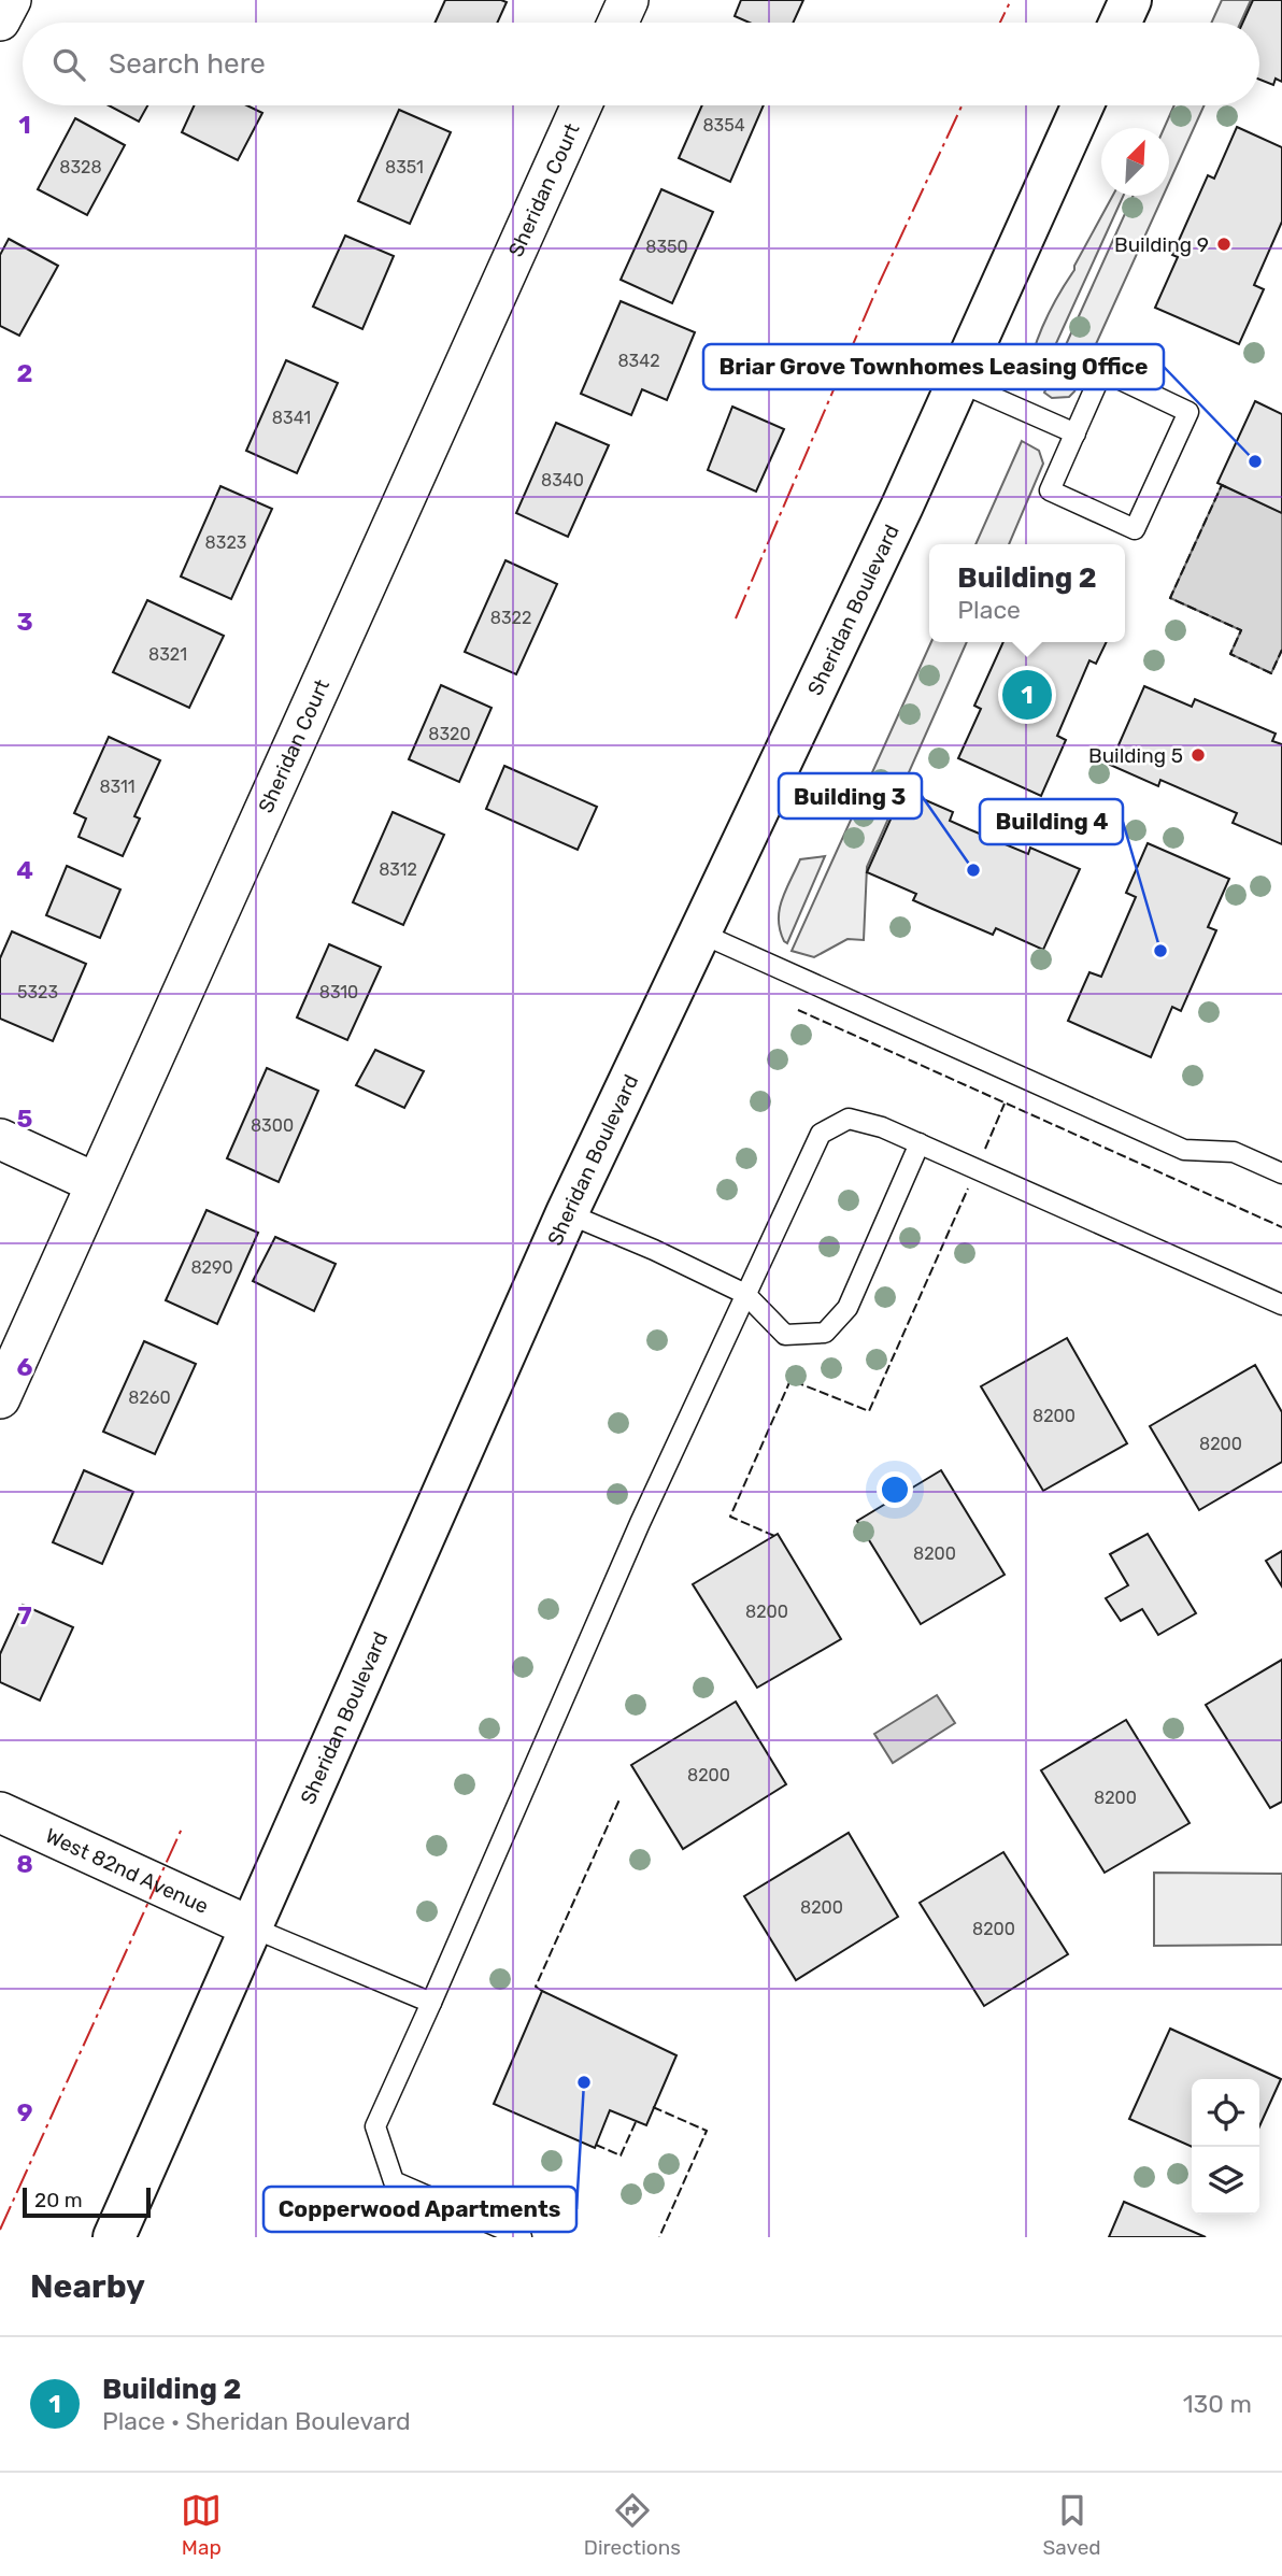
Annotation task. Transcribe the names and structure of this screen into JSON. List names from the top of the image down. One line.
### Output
{"streets":{"main road":["Sheridan Boulevard"],"street":["Sheridan Court","West 82nd Avenue"]},"crossings":[["Sheridan Boulevard","West 82nd Avenue"]],"places":["Building 9","Briar Grove Townhomes Leasing Office","Building 5","Building 3","Building 4","Copperwood Apartments"],"house_numbers":["8354","8328","8351","8350","8342","8341","8340","8323","8322","8321","8320","8311","8312","5323","8310","8300","8290","8260","8200","8200","8200","8200","8200","8200","8200","8200"],"scale_bar":"20 m","north":"top right","page":{"search":"Search here","popup":["Building 2","Place"],"pins":"1","scale":"20 m","heading":"Nearby","list":[{"mark":"1","name":"Building 2","note":"Place · Sheridan Boulevard","value":"130 m"}],"nav":["Map","Directions","Saved"]},"grid":{"rows":["1","2","3","4","5","6","7","8","9"]}}
